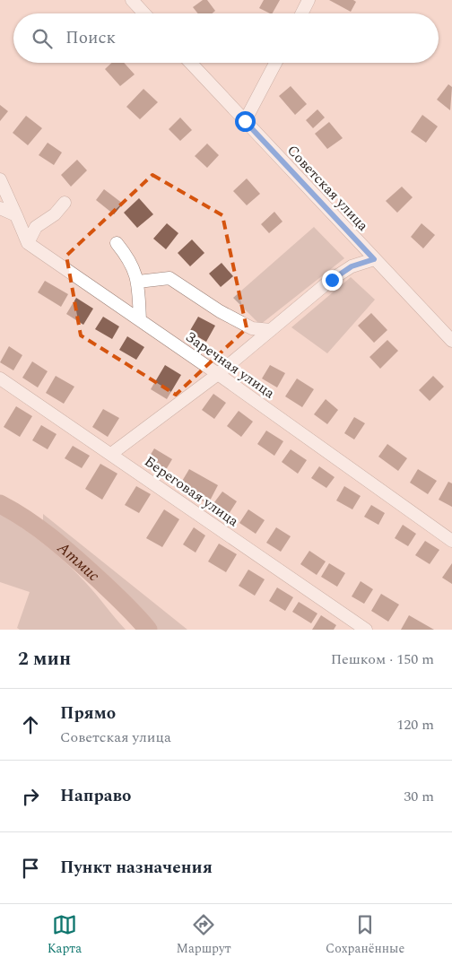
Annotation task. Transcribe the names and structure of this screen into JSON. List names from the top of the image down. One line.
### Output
{"streets":{"street":["Советская улица","Заречная улица","Береговая улица"]},"water":["Атмис"],"page":{"search":"Поиск","heading":["2 мин","Пешком · 150 m"],"list":[["Прямо","Советская улица","120 m"],["Направо","30 m"],"Пункт назначения"],"nav":["Карта","Маршрут","Сохранённые"]}}
